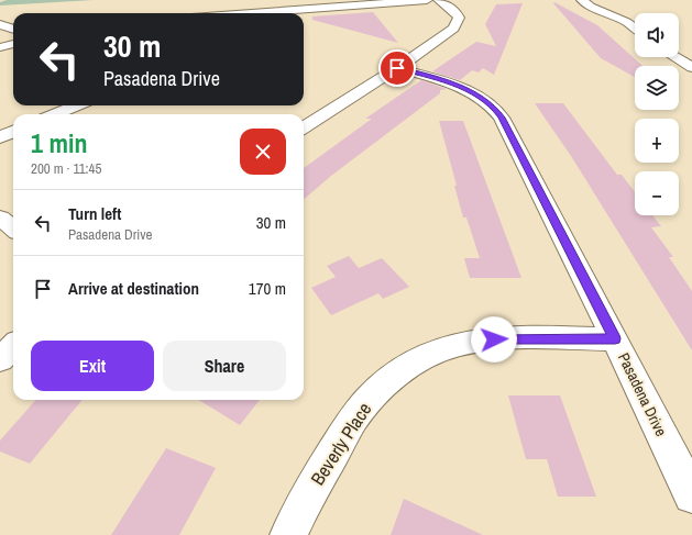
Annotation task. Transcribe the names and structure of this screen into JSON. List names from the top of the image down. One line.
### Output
{"streets":{"street":["Pasadena Drive","Beverly Place"]},"crossings":[["Pasadena Drive","Beverly Place"]],"page":{"map_buttons":["+","−"],"turn":["30 m","Pasadena Drive"],"heading":["1 min","200 m · 11:45"],"list":[{"name":"Turn left","note":"Pasadena Drive","value":"30 m"},{"name":"Arrive at destination","value":"170 m"}],"buttons":["Exit","Share"]}}
